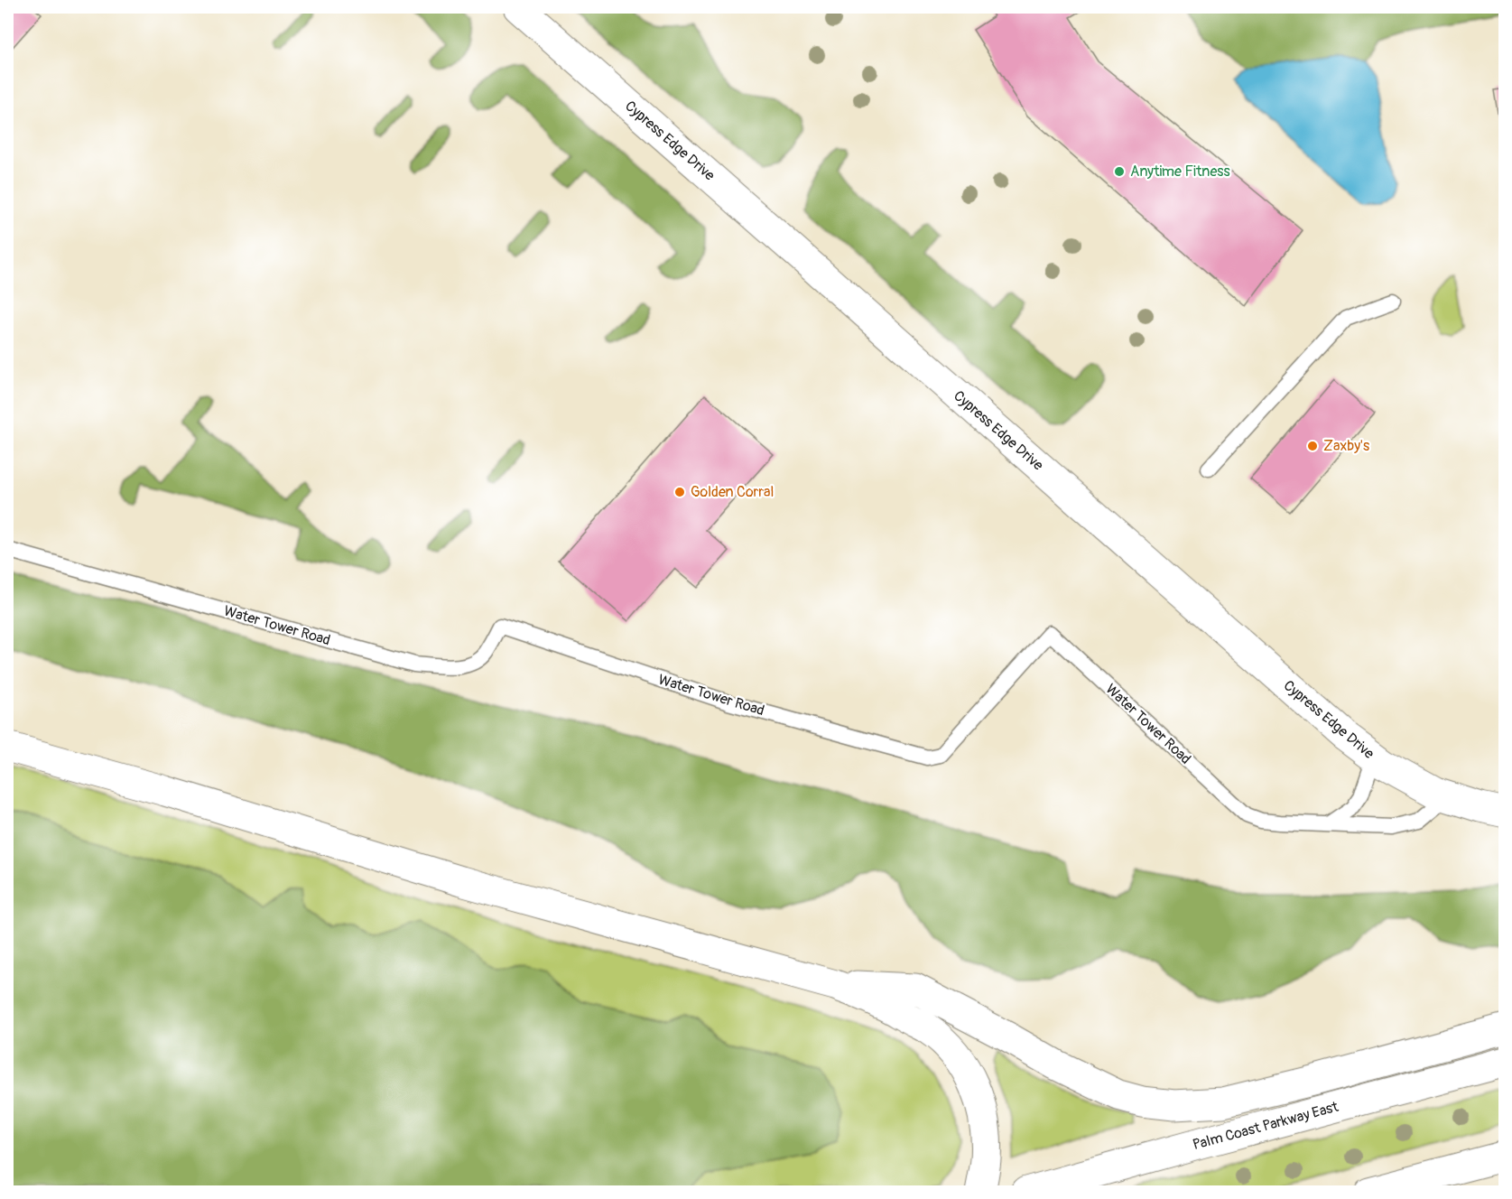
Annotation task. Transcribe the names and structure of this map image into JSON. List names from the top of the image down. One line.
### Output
{"streets":{"main road":["Cypress Edge Drive","Palm Coast Parkway East"],"lane":["Water Tower Road"]},"crossings":[["Cypress Edge Drive","Water Tower Road"]],"places":["Anytime Fitness","Zaxby's","Golden Corral"]}
